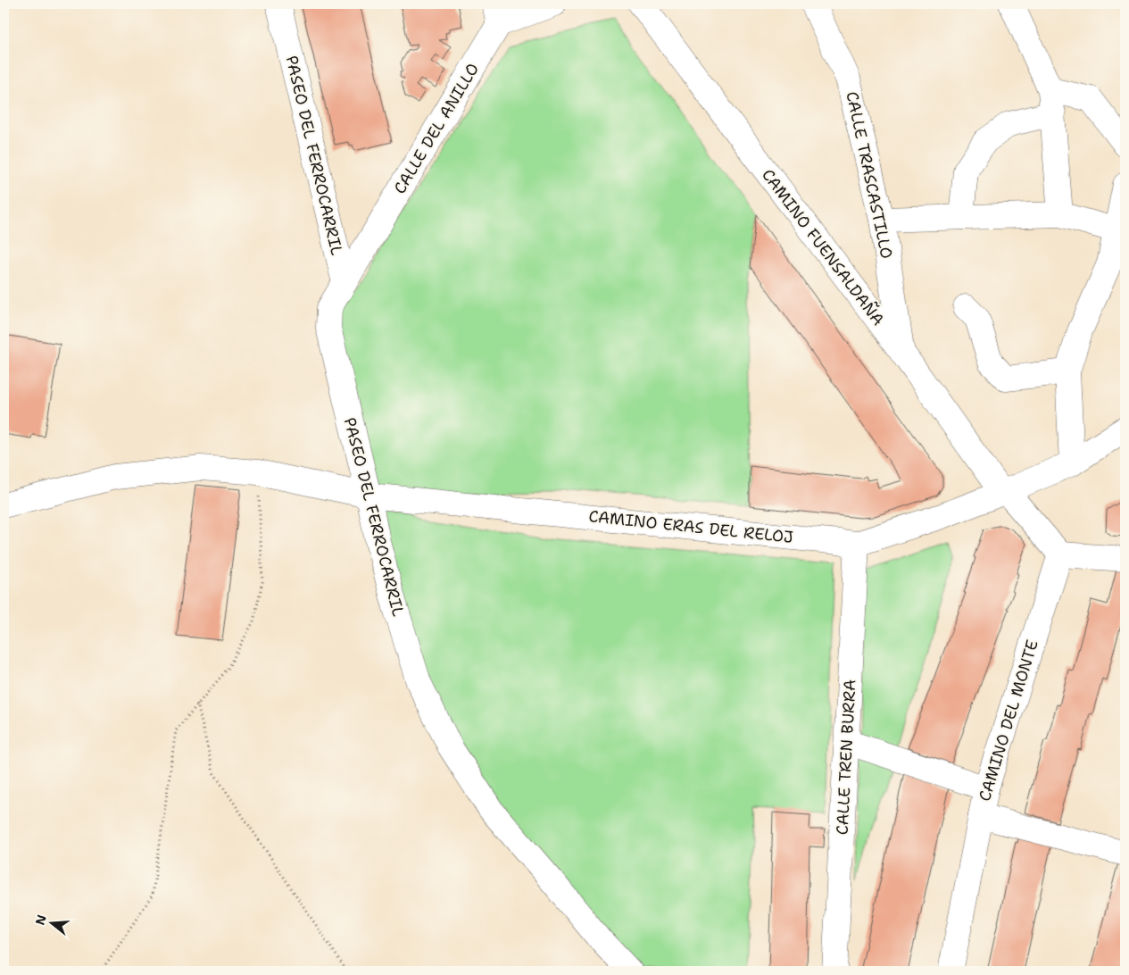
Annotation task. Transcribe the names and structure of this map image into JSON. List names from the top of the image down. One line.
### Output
{"streets":{"street":["CALLE DEL ANILLO","PASEO DEL FERROCARRIL","CALLE TRASCASTILLO","CAMINO FUENSALDAÑA","CAMINO ERAS DEL RELOJ","CAMINO DEL MONTE","CALLE TREN BURRA"]},"crossings":[["CALLE DEL ANILLO","PASEO DEL FERROCARRIL"],["PASEO DEL FERROCARRIL","CAMINO ERAS DEL RELOJ"],["CALLE TRASCASTILLO","CAMINO FUENSALDAÑA"],["CAMINO FUENSALDAÑA","CAMINO ERAS DEL RELOJ"],["CAMINO ERAS DEL RELOJ","CALLE TREN BURRA"]],"north":"left"}
